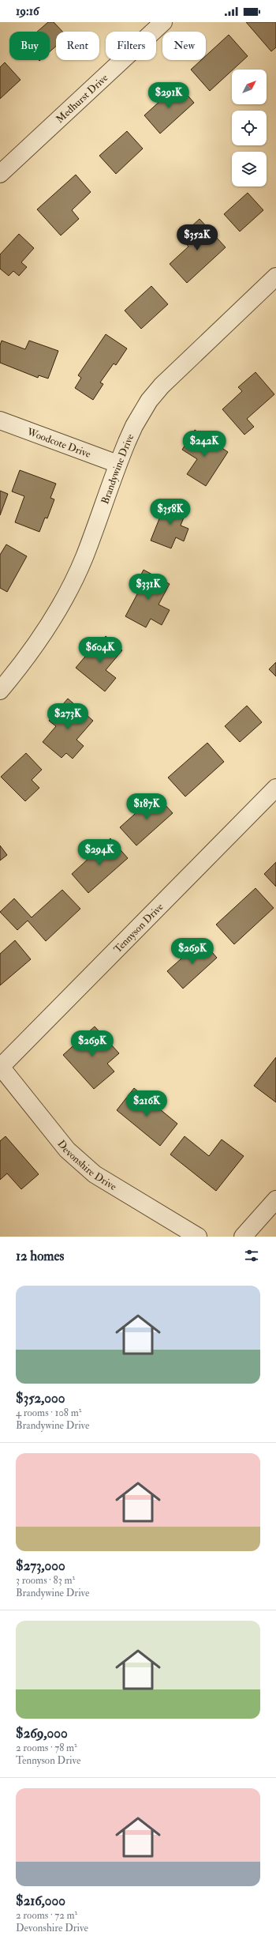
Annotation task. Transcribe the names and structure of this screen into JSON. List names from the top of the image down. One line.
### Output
{"streets":{"street":["Medhurst Drive","Woodcote Drive","Brandywine Drive","Tennyson Drive","Devonshire Drive"]},"crossings":[["Woodcote Drive","Brandywine Drive"],["Tennyson Drive","Devonshire Drive"]],"north":"top right","page":{"status":"19:16","chip":["Buy","Rent","Filters","New"],"price":["$291K","$352K","$242K","$358K","$331K","$604K","$273K","$187K","$294K","$269K","$269K","$216K"],"heading":"12 homes","list":[{"name":"$352,000","note":"4 rooms · 108 m² · Brandywine Drive"},{"name":"$273,000","note":"3 rooms · 83 m² · Brandywine Drive"},{"name":"$269,000","note":"2 rooms · 78 m² · Tennyson Drive"},{"name":"$216,000","note":"2 rooms · 72 m² · Devonshire Drive"}]}}
